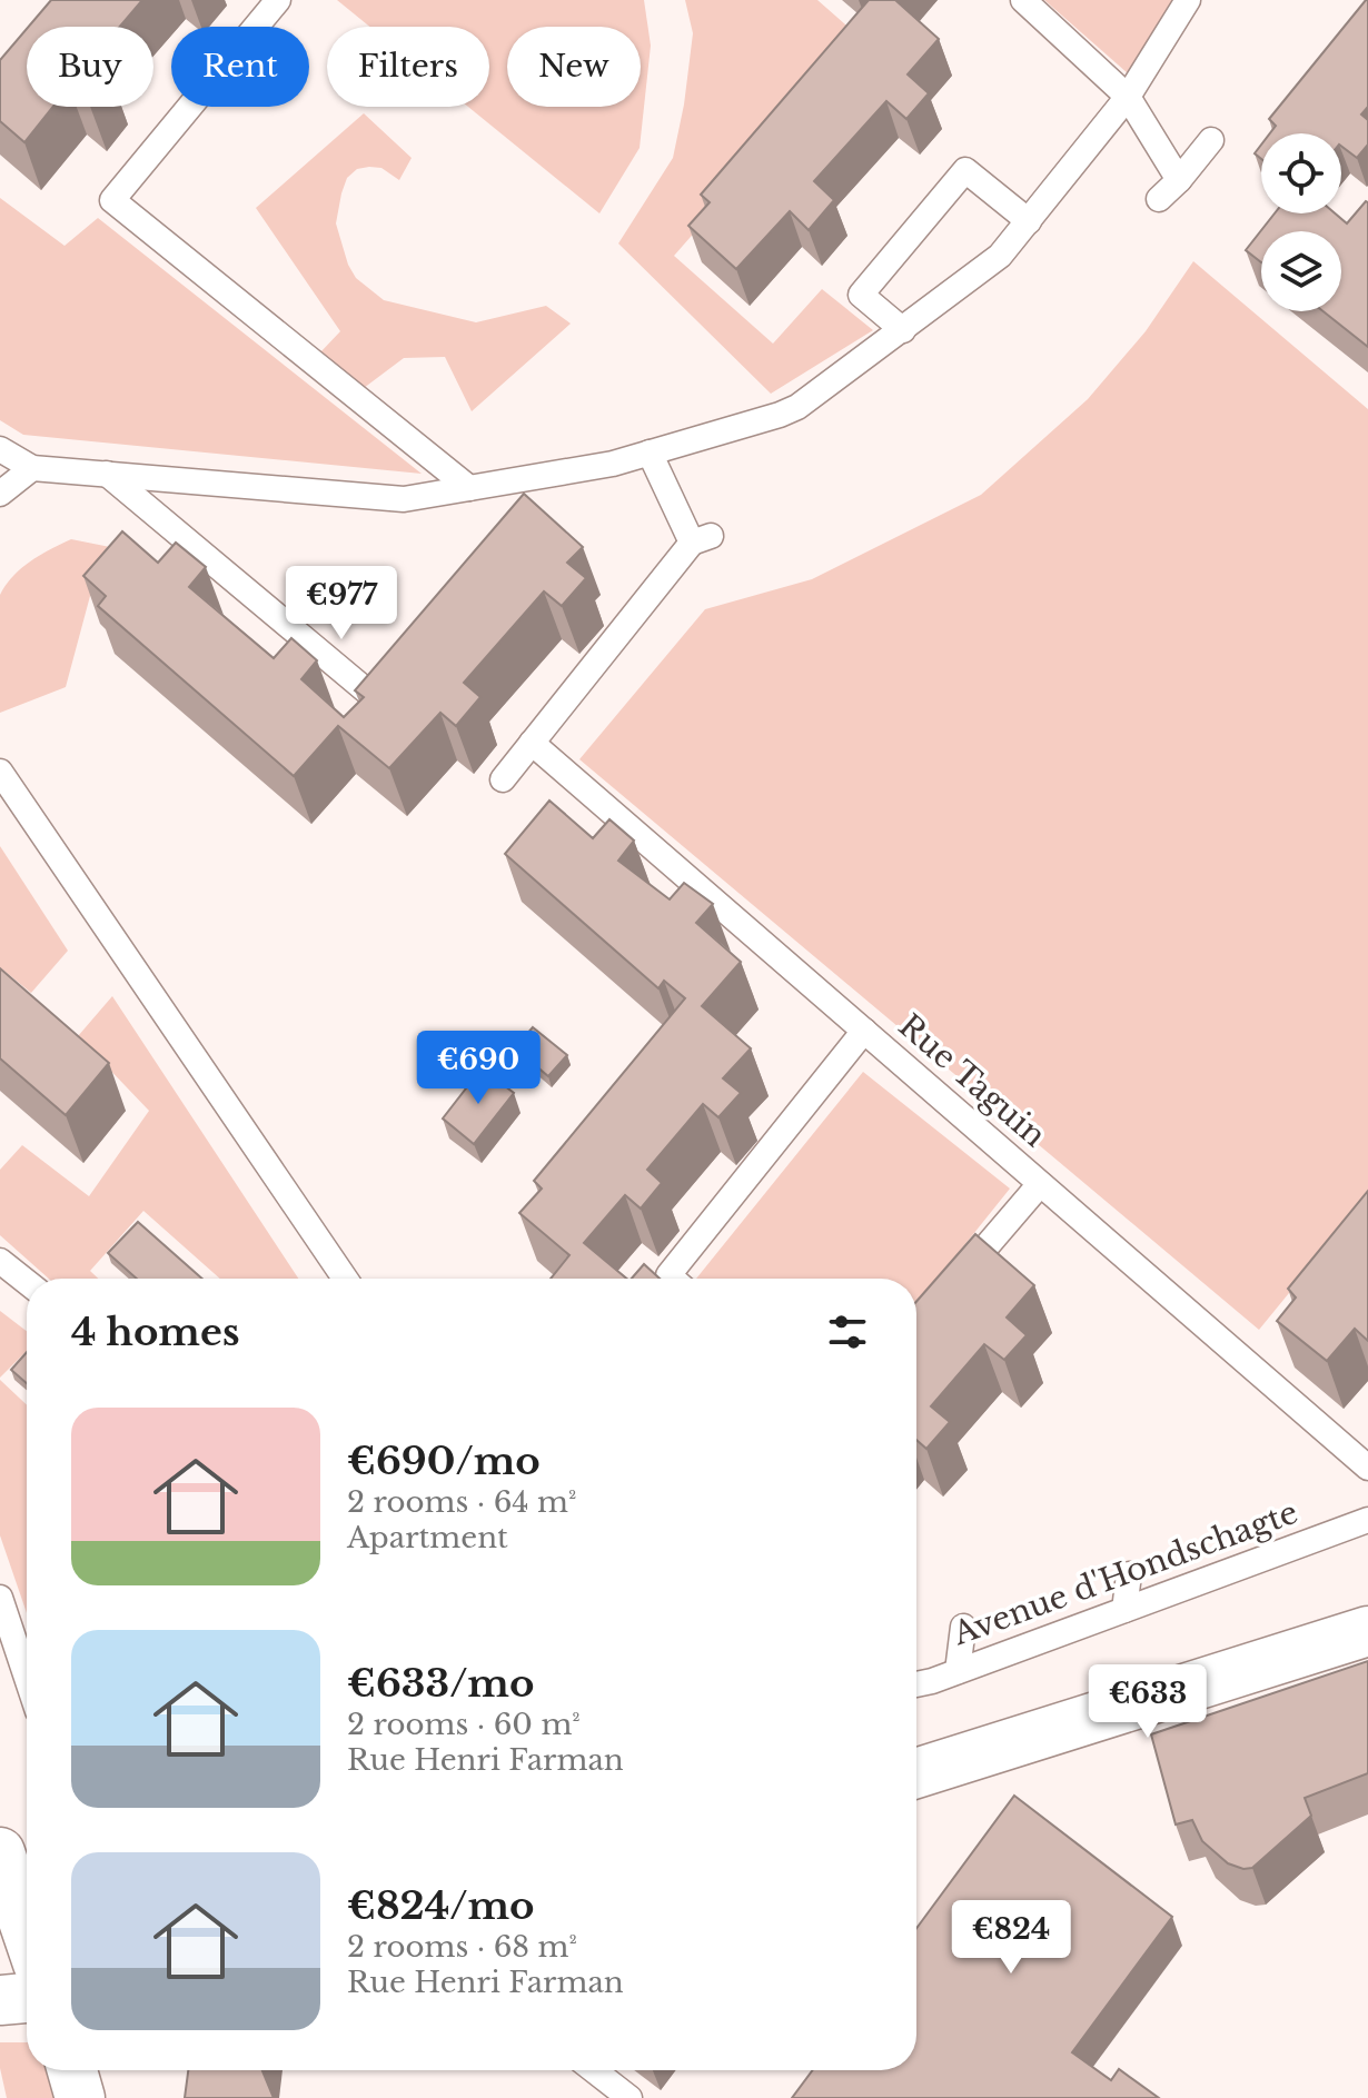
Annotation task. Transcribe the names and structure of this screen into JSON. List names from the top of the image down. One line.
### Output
{"streets":{"lane":["Rue Taguin","Avenue d'Hondschagte"]},"page":{"chip":["Buy","Rent","Filters","New"],"price":["€977","€690","€633","€824"],"heading":"4 homes","list":[{"name":"€690/mo","note":"2 rooms · 64 m² · Apartment"},{"name":"€633/mo","note":"2 rooms · 60 m² · Rue Henri Farman"},{"name":"€824/mo","note":"2 rooms · 68 m² · Rue Henri Farman"}]}}
